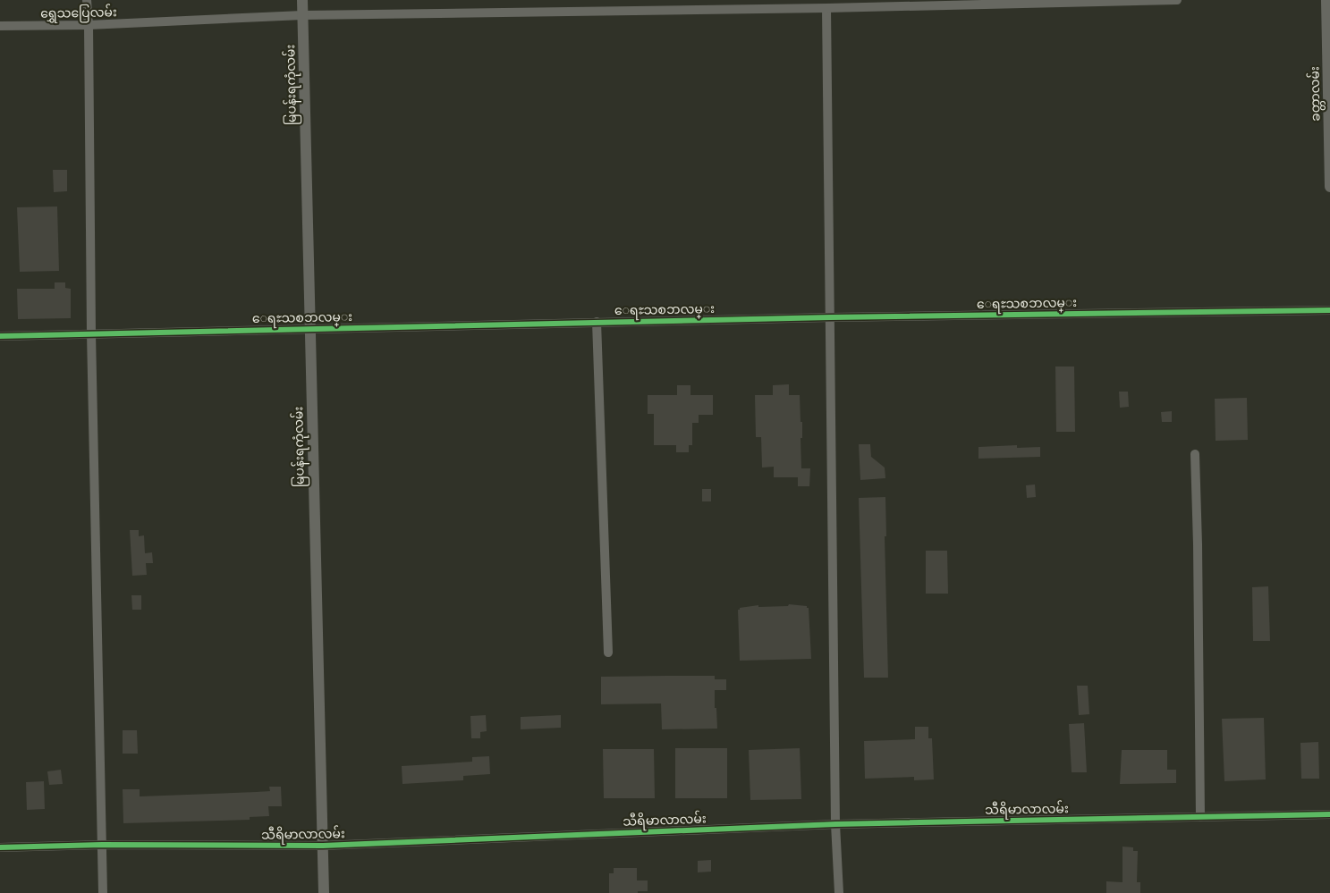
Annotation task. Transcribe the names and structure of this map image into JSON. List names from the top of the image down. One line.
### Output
{"streets":{"street":["ရွှေသပြေလမ်း","မြပန်းရကုံလမ်း","ခတ္တာလမ်း","ေရႊသစၥာလမ္း","သီရိမာလာလမ်း"]},"crossings":[["ရွှေသပြေလမ်း","မြပန်းရကုံလမ်း"],["မြပန်းရကုံလမ်း","ေရႊသစၥာလမ္း"],["မြပန်းရကုံလမ်း","သီရိမာလာလမ်း"]]}
